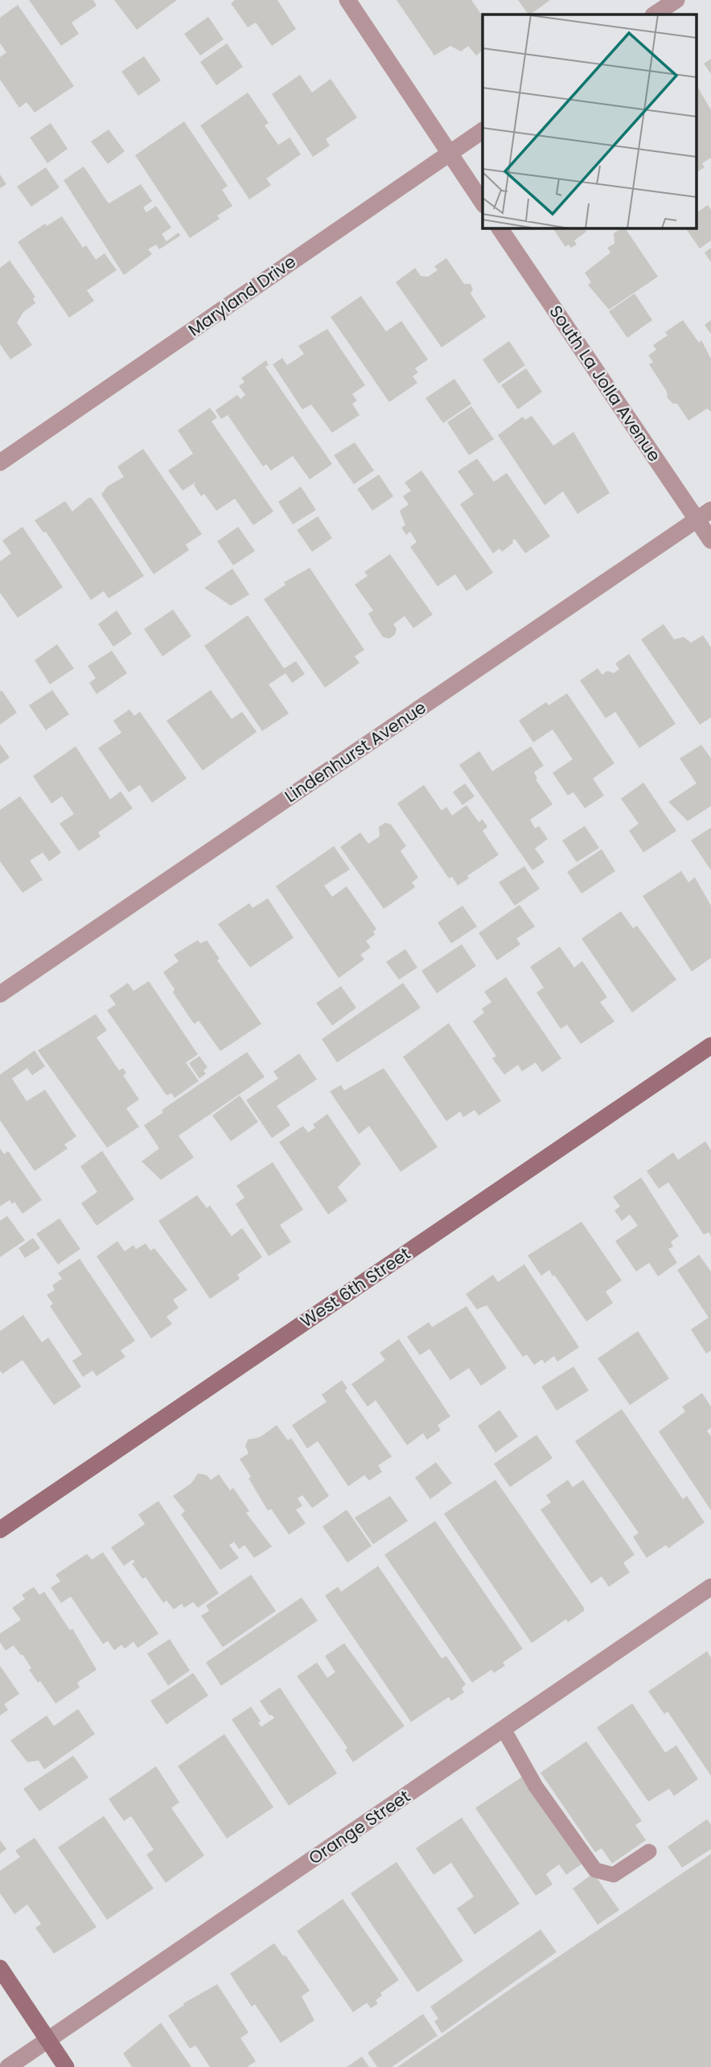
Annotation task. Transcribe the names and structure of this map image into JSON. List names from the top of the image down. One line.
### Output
{"streets":{"street":["Maryland Drive","South La Jolla Avenue","Lindenhurst Avenue","West 6th Street","Orange Street"]},"crossings":[["South La Jolla Avenue","Lindenhurst Avenue"]]}
